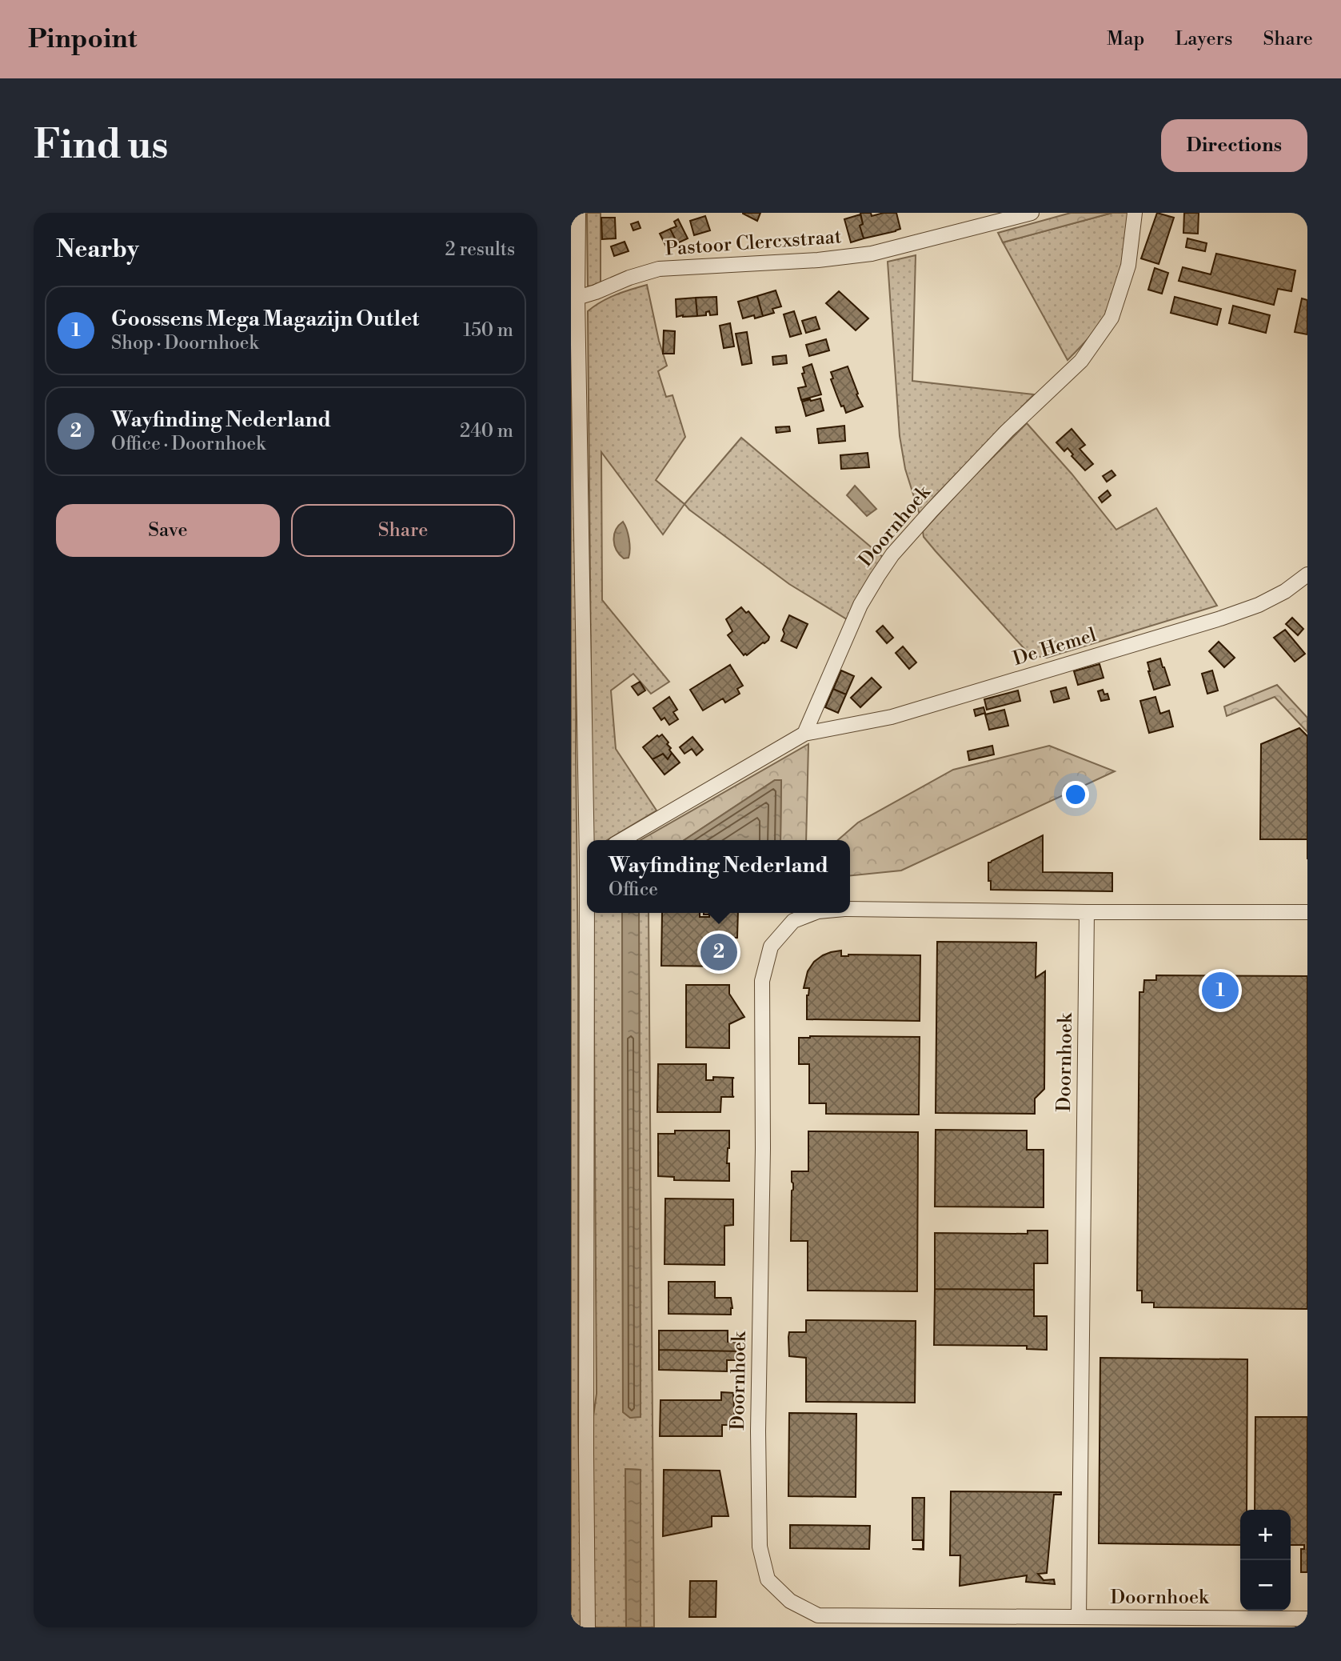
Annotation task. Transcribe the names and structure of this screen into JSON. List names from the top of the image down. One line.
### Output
{"streets":{"street":["Pastoor Clercxstraat","Doornhoek","De Hemel"]},"crossings":[["Doornhoek","De Hemel"]],"page":{"header":"Pinpoint","nav":["Map","Layers","Share"],"buttons":["Directions",["Save","Share"]],"title":"Find us","heading":["Nearby","2 results"],"list":[{"mark":"1","name":"Goossens Mega Magazijn Outlet","note":"Shop · Doornhoek","value":"150 m"},{"mark":"2","name":"Wayfinding Nederland","note":"Office · Doornhoek","value":"240 m"}],"popup":["Wayfinding Nederland","Office"],"pins":["2","1"],"map_buttons":["+","−"]}}
